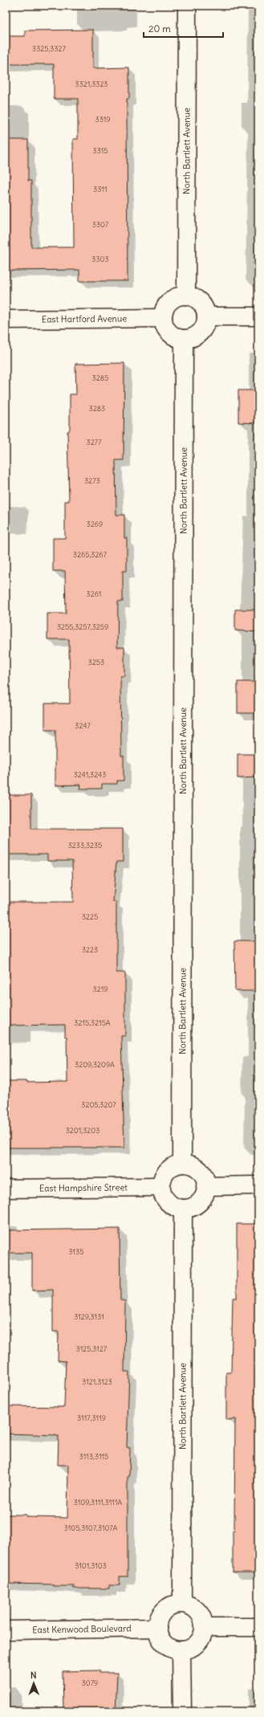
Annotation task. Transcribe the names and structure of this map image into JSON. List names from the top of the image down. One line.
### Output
{"streets":{"street":["North Bartlett Avenue","East Hartford Avenue","East Hampshire Street","East Kenwood Boulevard"]},"crossings":[["North Bartlett Avenue","East Hartford Avenue"],["North Bartlett Avenue","East Hampshire Street"],["North Bartlett Avenue","East Kenwood Boulevard"]],"house_numbers":["3325,3327","3321,3323","3319","3315","3311","3307","3303","3285","3283","3277","3273","3269","3265,3267","3261","3255,3257,3259","3253","3247","3241,3243","3233,3235","3225","3223","3219","3215,3215A","3209,3209A","3205,3207","3201,3203","3135","3129,3131","3125,3127","3121,3123","3117,3119","3113,3115","3109,3111,3111A","3105,3107,3107A","3101,3103","3079"],"scale_bar":"20 m","north":"top"}
